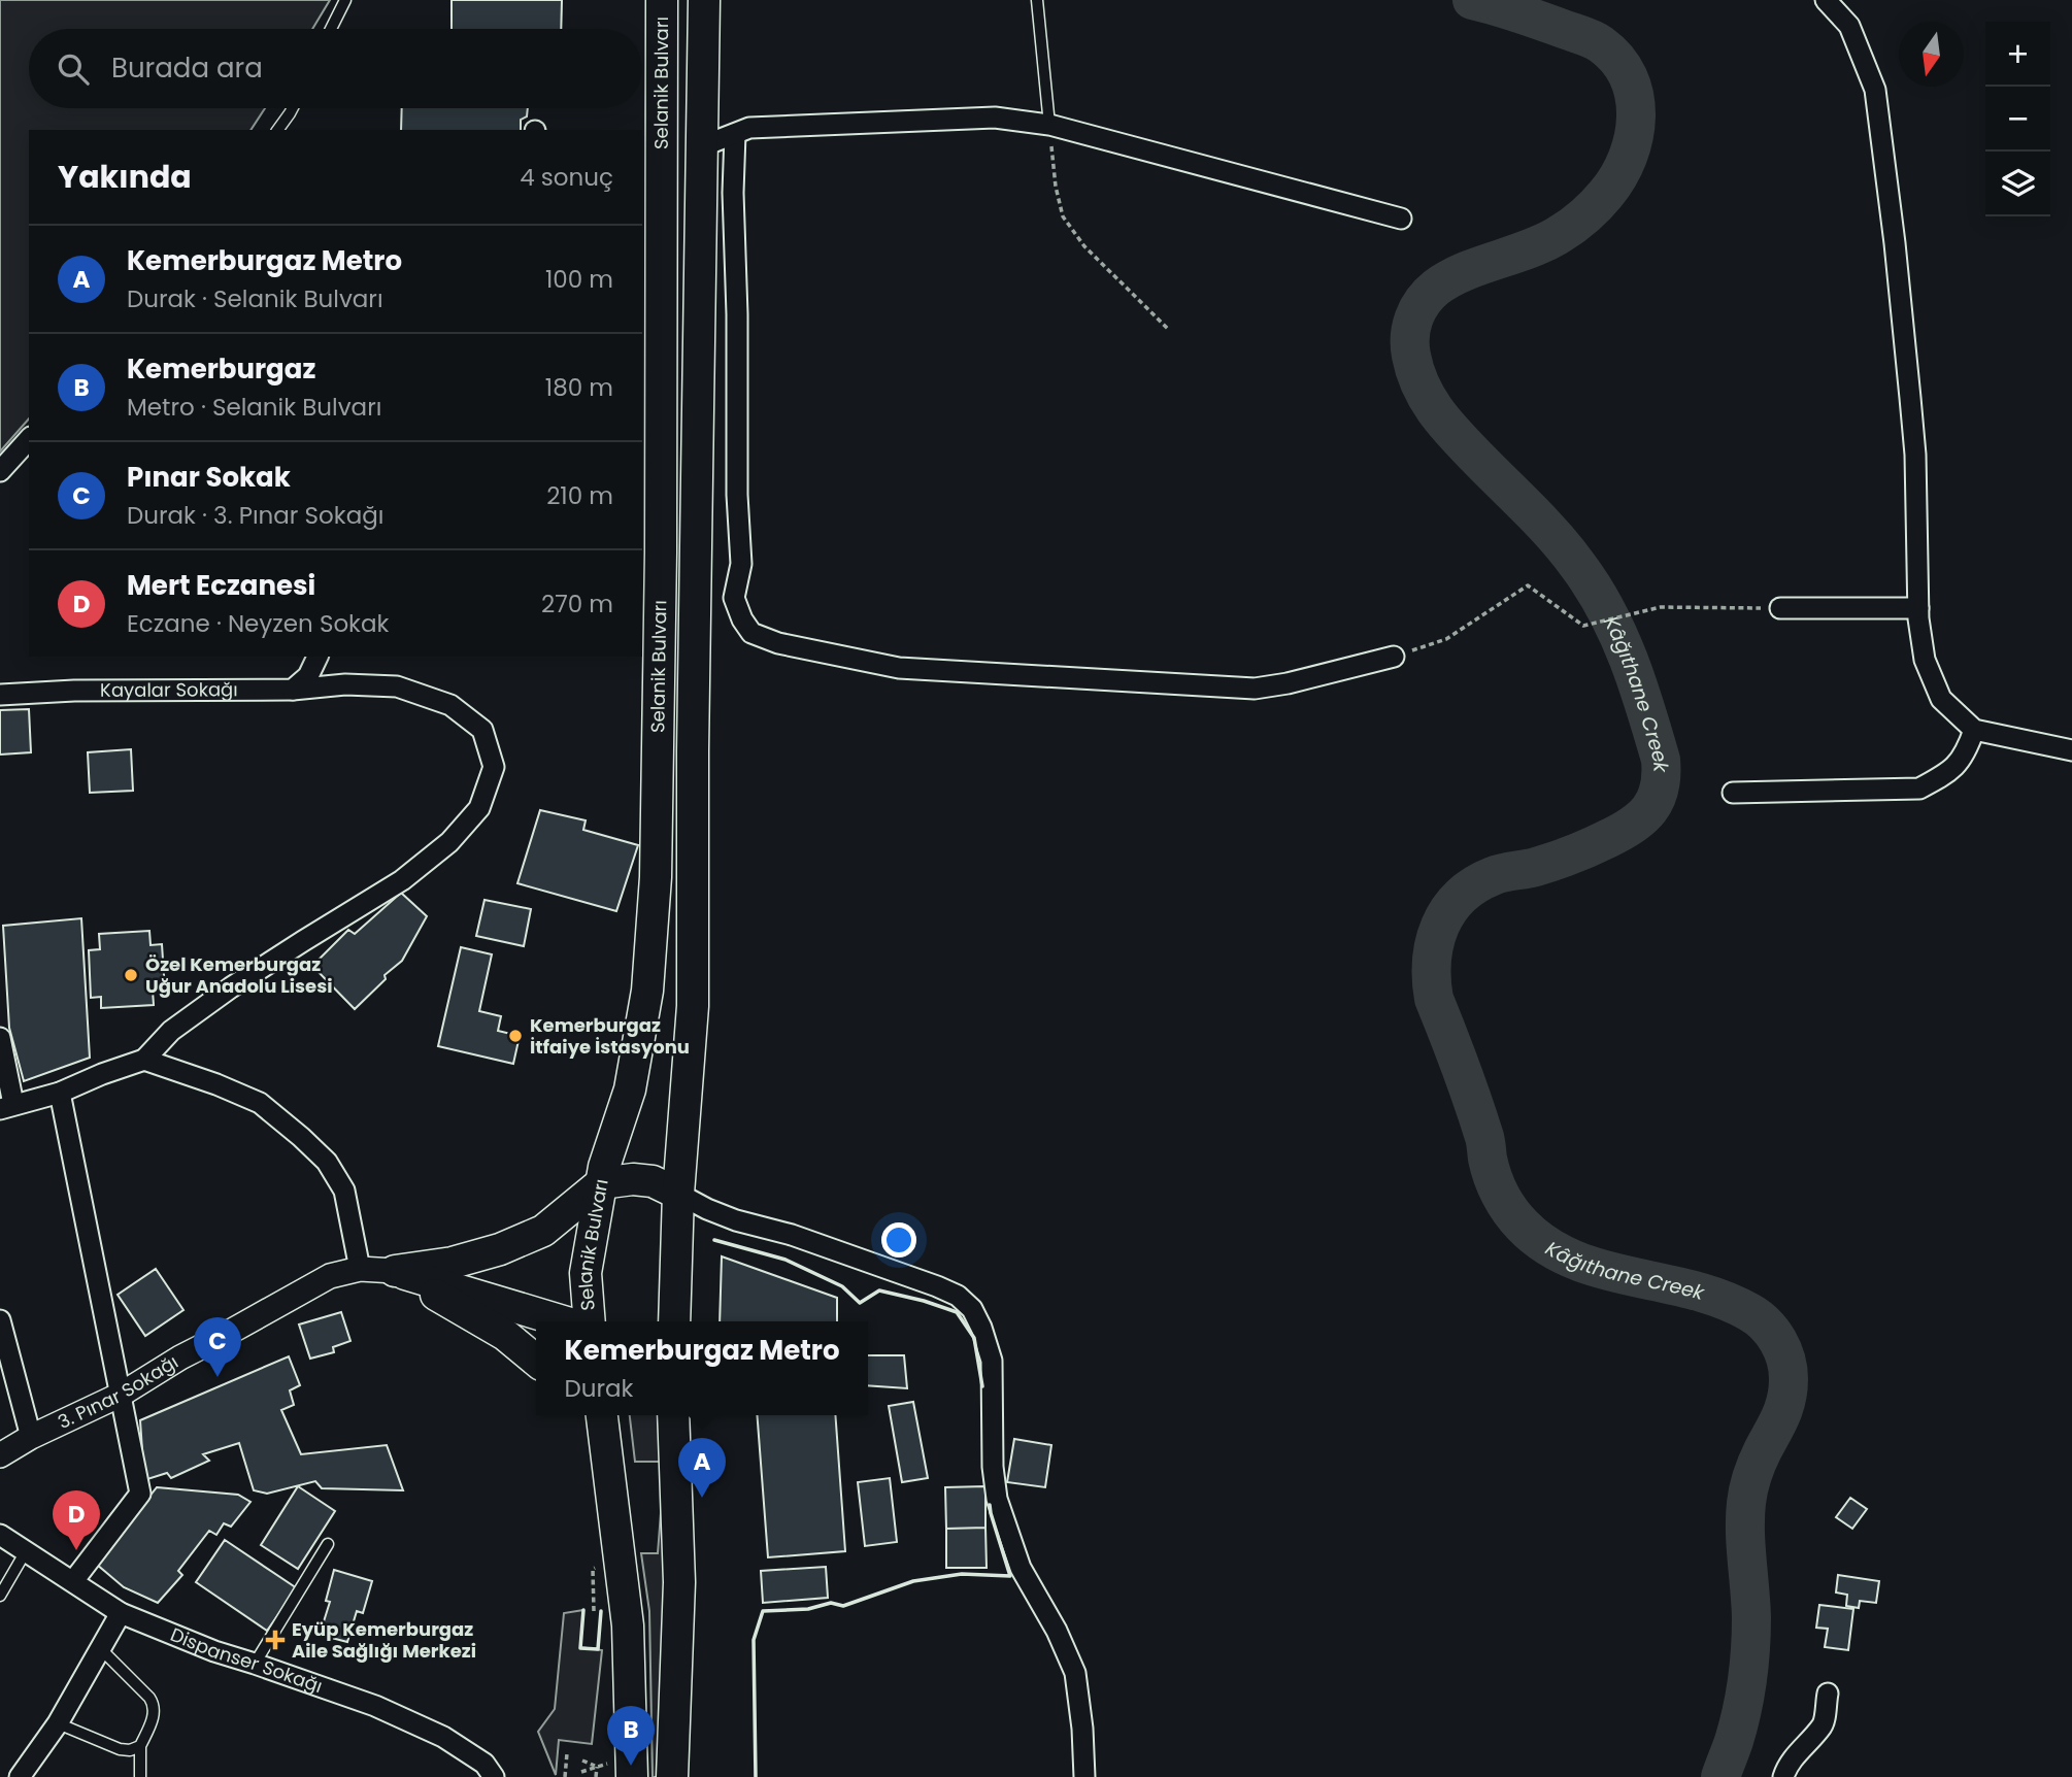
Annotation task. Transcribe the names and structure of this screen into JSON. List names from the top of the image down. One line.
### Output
{"streets":{"main road":["Selanik Bulvarı"],"street":["Kayalar Sokağı","3. Pınar Sokağı","Dispanser Sokağı"]},"water":["Kâğıthane Creek"],"places":{"other":["Özel Kemerburgaz Uğur Anadolu Lisesi","Kemerburgaz İtfaiye İstasyonu"],"health":["Eyüp Kemerburgaz Aile Sağlığı Merkezi"]},"north":"bottom","page":{"map_buttons":["+","−"],"search":"Burada ara","heading":["Yakında","4 sonuç"],"list":[{"mark":"A","name":"Kemerburgaz Metro","note":"Durak · Selanik Bulvarı","value":"100 m"},{"mark":"B","name":"Kemerburgaz","note":"Metro · Selanik Bulvarı","value":"180 m"},{"mark":"C","name":"Pınar Sokak","note":"Durak · 3. Pınar Sokağı","value":"210 m"},{"mark":"D","name":"Mert Eczanesi","note":"Eczane · Neyzen Sokak","value":"270 m"}],"pins":["C","A","D","B"],"popup":["Kemerburgaz Metro","Durak"]}}
